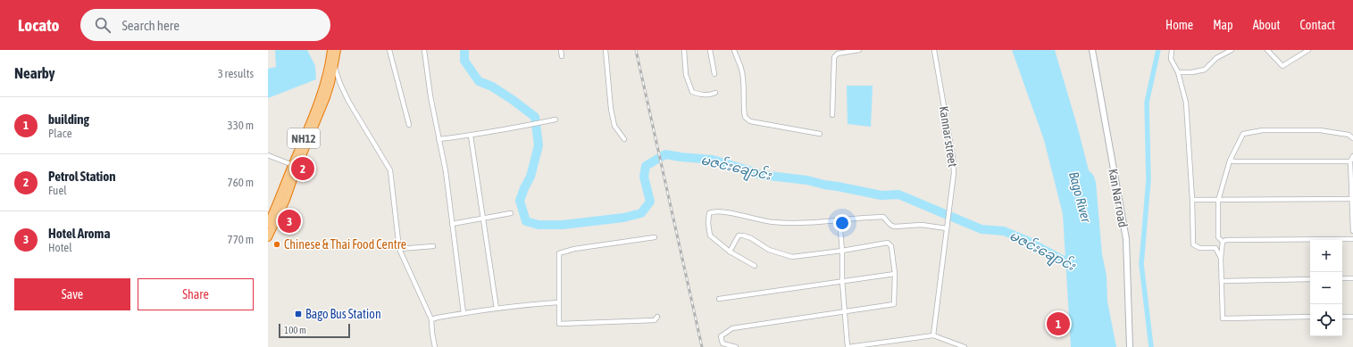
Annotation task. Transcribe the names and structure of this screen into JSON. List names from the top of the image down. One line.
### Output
{"streets":{"highway":["NH12"],"street":["Kannar street","Kan Nar road"]},"water":["မဇင်းချောင်း","Bago River"],"places":{"other":["Chinese & Thai Food Centre"],"transit":["Bago Bus Station"]},"scale_bar":"100 m","page":{"header":"Locato","search":"Search here","nav":["Home","Map","About","Contact"],"heading":["Nearby","3 results"],"list":[{"mark":"1","name":"building","note":"Place","value":"330 m"},{"mark":"2","name":"Petrol Station","note":"Fuel","value":"760 m"},{"mark":"3","name":"Hotel Aroma","note":"Hotel","value":"770 m"}],"pins":["2","3","1"],"map_buttons":["+","−"],"buttons":["Save","Share"],"scale":"100 m"}}
